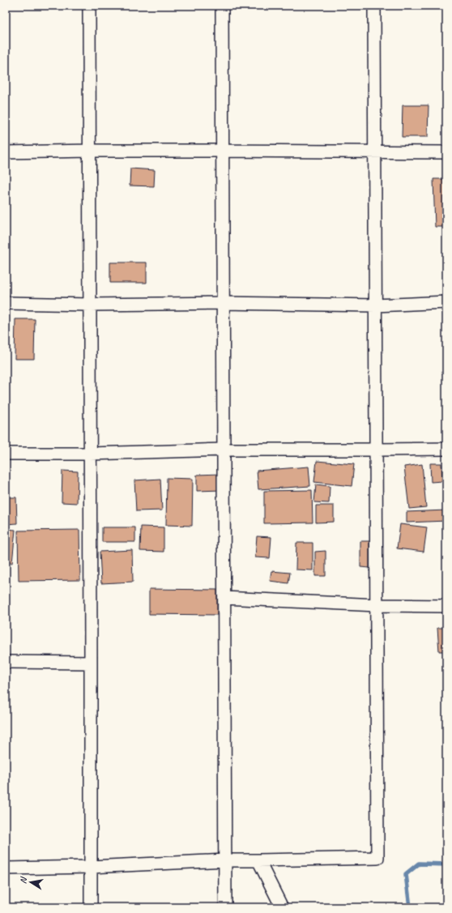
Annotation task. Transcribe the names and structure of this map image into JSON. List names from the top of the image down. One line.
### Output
{"north":"left"}
